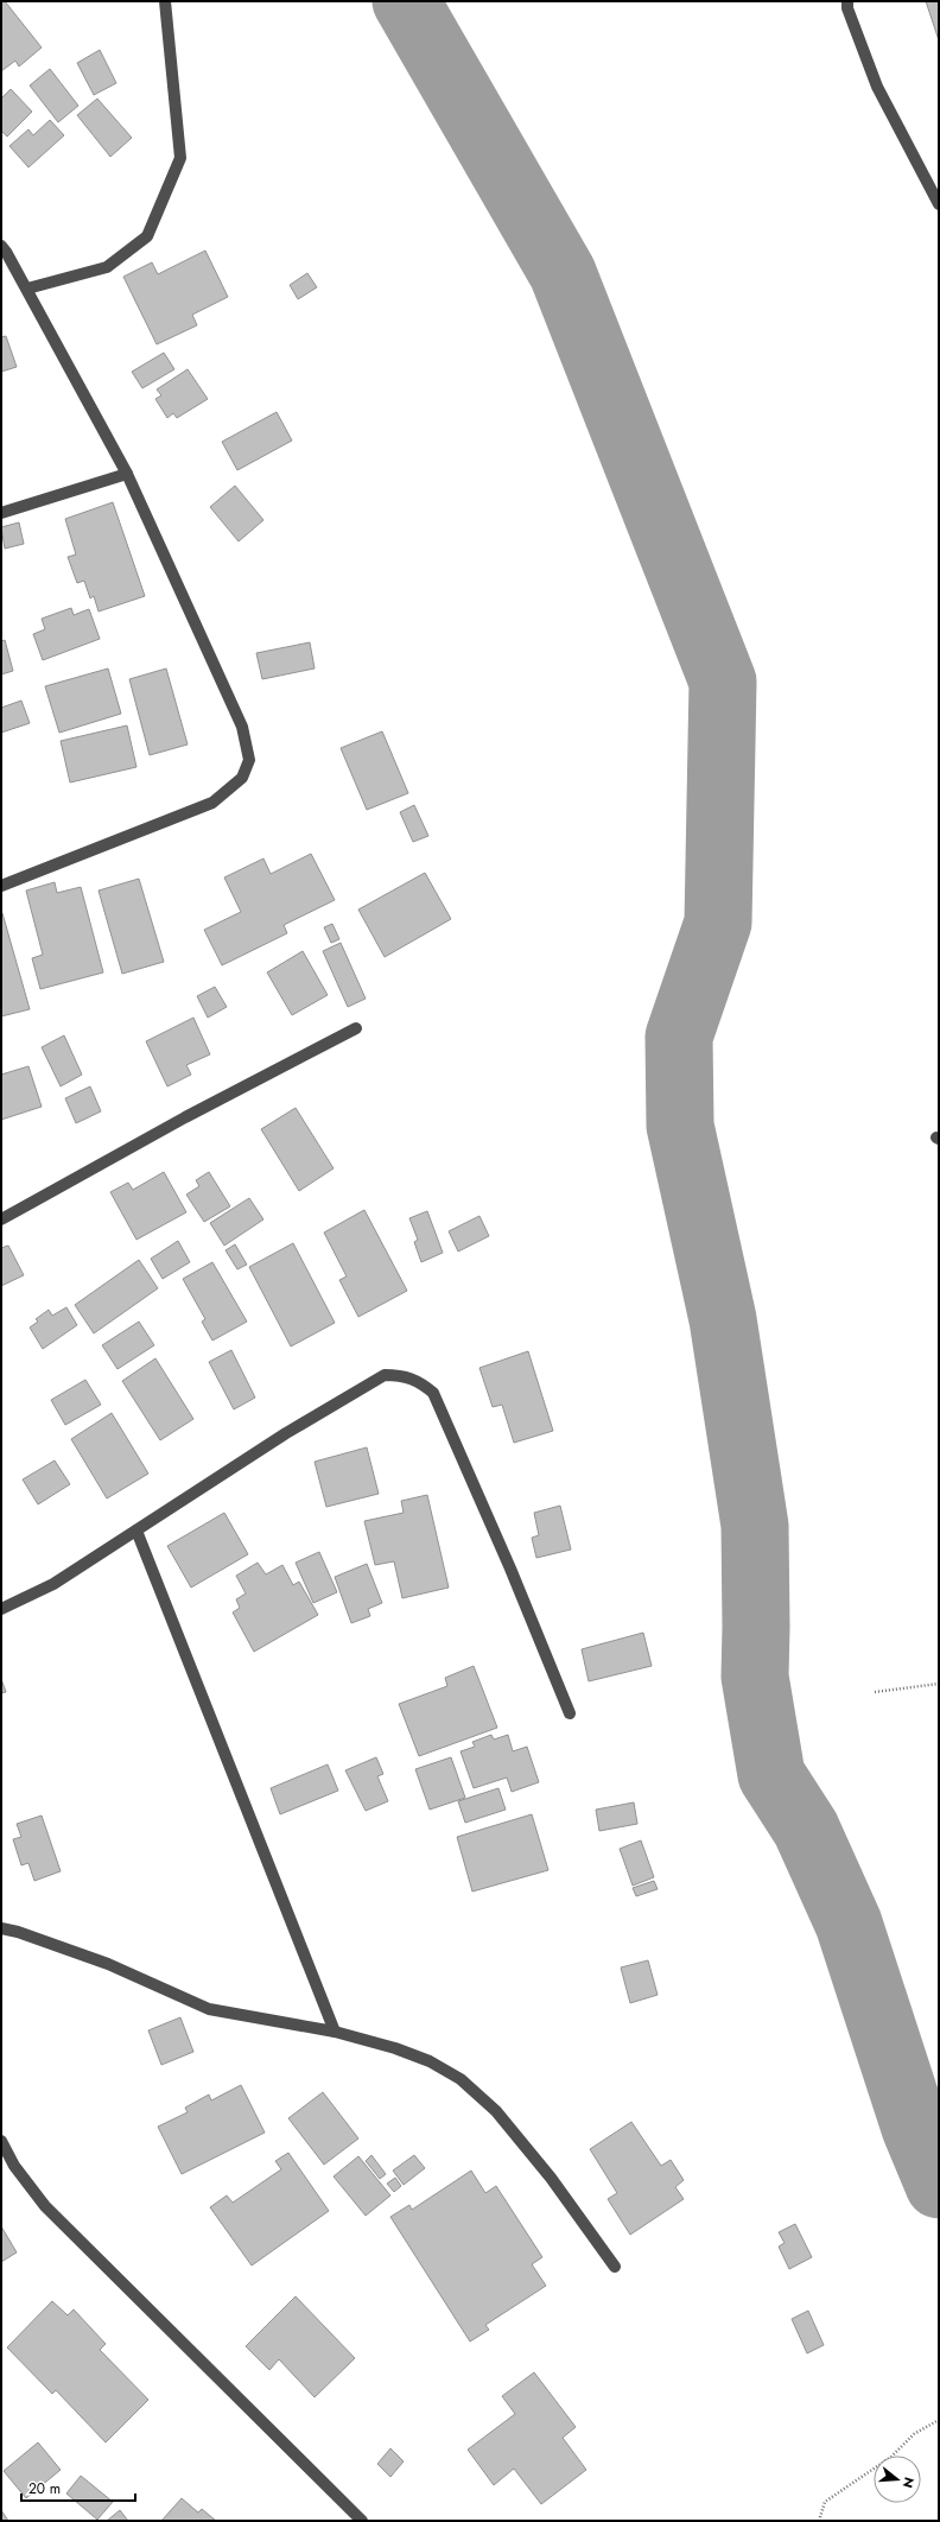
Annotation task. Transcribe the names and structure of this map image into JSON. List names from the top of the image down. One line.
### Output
{"scale_bar":"20 m","north":"right"}
